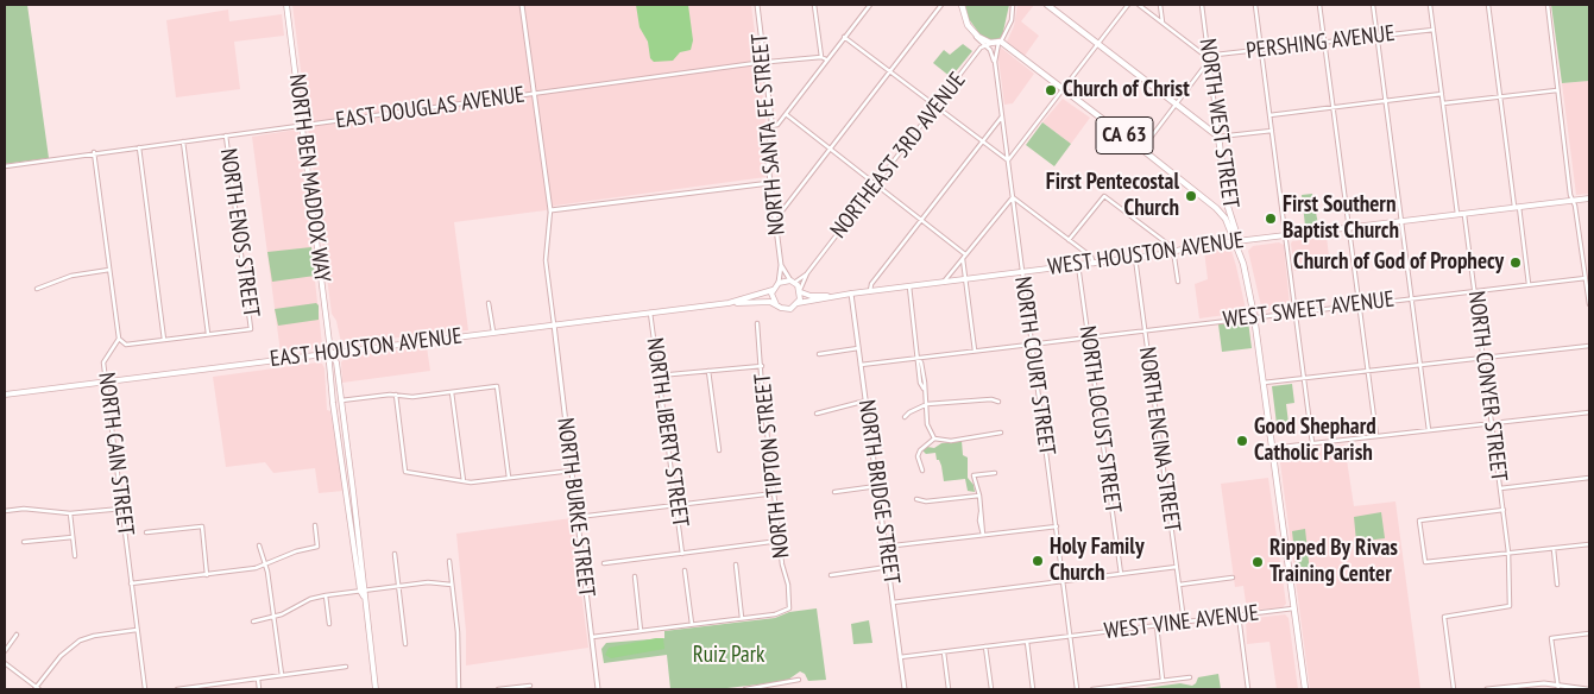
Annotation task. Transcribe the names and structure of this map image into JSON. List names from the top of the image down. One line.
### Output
{"streets":{"main road":["NORTH WEST STREET","CA 63","NORTH BEN MADDOX WAY","WEST HOUSTON AVENUE","EAST HOUSTON AVENUE"],"street":["PERSHING AVENUE","EAST DOUGLAS AVENUE","NORTH SANTA FE STREET","NORTHEAST 3RD AVENUE","NORTH ENOS STREET","WEST SWEET AVENUE","NORTH COURT STREET","NORTH CONYER STREET","NORTH LOCUST STREET","NORTH LIBERTY STREET","NORTH ENCINA STREET","NORTH CAIN STREET","NORTH TIPTON STREET","NORTH BRIDGE STREET","NORTH BURKE STREET","WEST VINE AVENUE"]},"crossings":[["PERSHING AVENUE","NORTH WEST STREET"],["EAST DOUGLAS AVENUE","NORTH SANTA FE STREET"],["EAST DOUGLAS AVENUE","NORTH BEN MADDOX WAY"],["EAST DOUGLAS AVENUE","NORTH ENOS STREET"],["EAST DOUGLAS AVENUE","NORTH CAIN STREET"],["NORTH WEST STREET","CA 63"],["NORTH WEST STREET","WEST HOUSTON AVENUE"],["NORTH SANTA FE STREET","NORTHEAST 3RD AVENUE"],["NORTH SANTA FE STREET","EAST HOUSTON AVENUE"],["CA 63","WEST HOUSTON AVENUE"],["CA 63","WEST SWEET AVENUE"],["CA 63","NORTH COURT STREET"],["CA 63","WEST VINE AVENUE"],["NORTHEAST 3RD AVENUE","EAST HOUSTON AVENUE"],["NORTH BEN MADDOX WAY","EAST HOUSTON AVENUE"],["WEST HOUSTON AVENUE","NORTH COURT STREET"],["WEST HOUSTON AVENUE","NORTH CONYER STREET"],["WEST HOUSTON AVENUE","NORTH LOCUST STREET"],["WEST HOUSTON AVENUE","NORTH ENCINA STREET"],["WEST SWEET AVENUE","NORTH COURT STREET"],["WEST SWEET AVENUE","NORTH CONYER STREET"],["WEST SWEET AVENUE","NORTH LOCUST STREET"],["WEST SWEET AVENUE","NORTH ENCINA STREET"],["WEST SWEET AVENUE","NORTH BRIDGE STREET"],["EAST HOUSTON AVENUE","NORTH LIBERTY STREET"],["EAST HOUSTON AVENUE","NORTH CAIN STREET"],["EAST HOUSTON AVENUE","NORTH BURKE STREET"],["NORTH COURT STREET","WEST VINE AVENUE"],["NORTH ENCINA STREET","WEST VINE AVENUE"],["NORTH BRIDGE STREET","WEST VINE AVENUE"]],"parks":["Ruiz Park"],"places":["Church of Christ","First Pentecostal Church","First Southern Baptist Church","Church of God of Prophecy","Good Shephard Catholic Parish","Holy Family Church","Ripped By Rivas Training Center"]}
